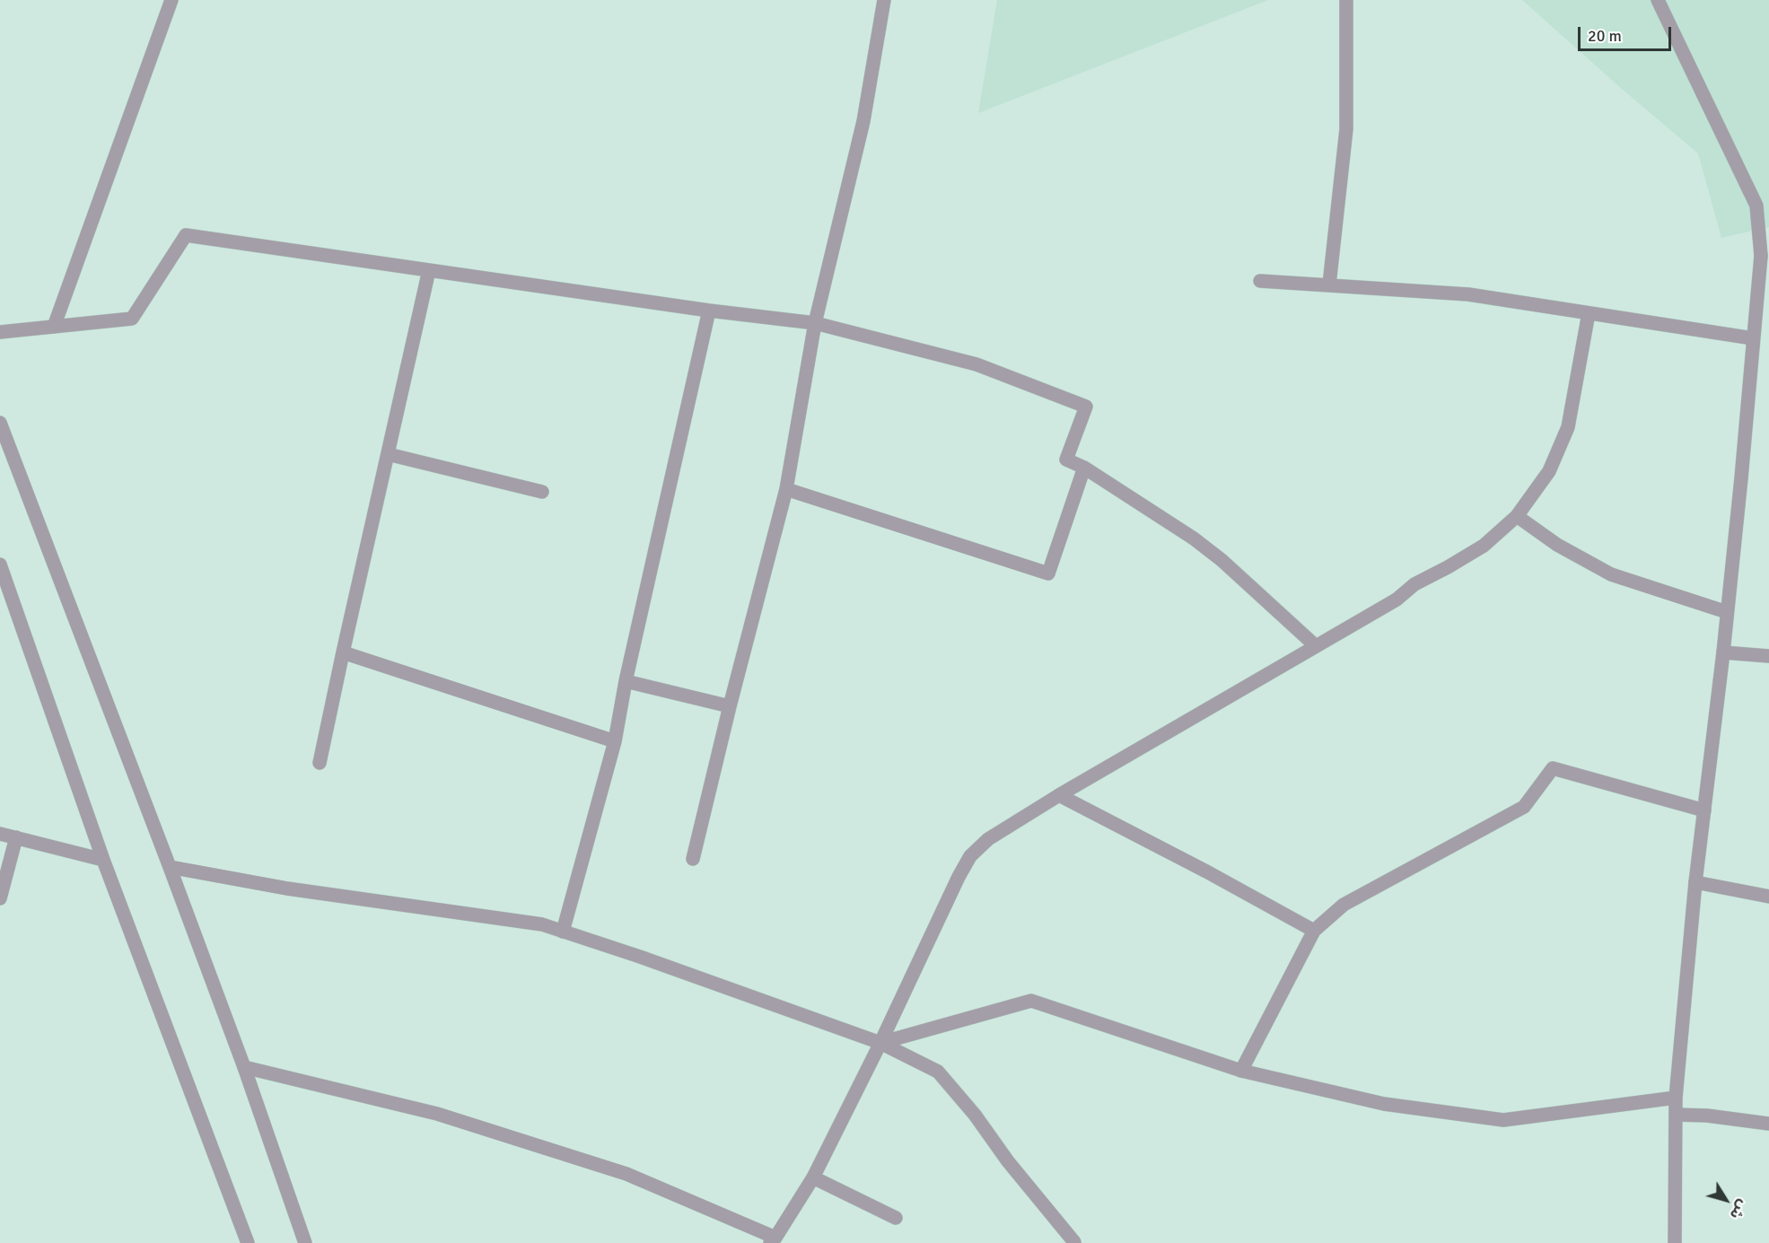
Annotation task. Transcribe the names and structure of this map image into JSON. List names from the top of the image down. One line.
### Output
{"scale_bar":"20 m","north":"bottom right"}
